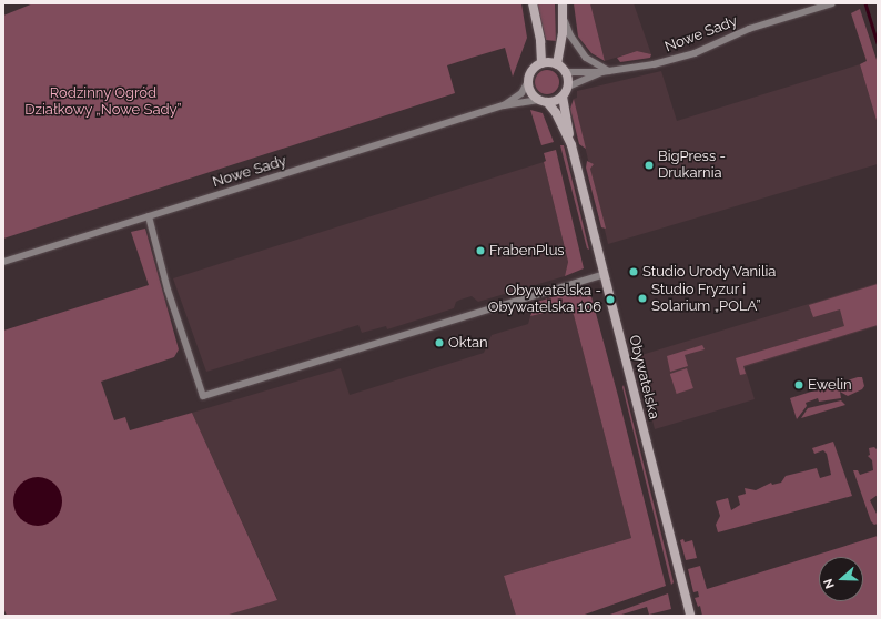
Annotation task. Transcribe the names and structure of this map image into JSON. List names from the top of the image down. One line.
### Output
{"streets":{"main road":["Obywatelska"],"street":["Nowe Sady"]},"crossings":[["Nowe Sady","Obywatelska"]],"parks":["Rodzinny Ogród Działkowy „Nowe Sady”"],"places":["BigPress - Drukarnia","FrabenPlus","Studio Urody Vanilia","Studio Fryzur i Solarium „POLA”","Obywatelska - Obywatelska 106","Oktan","Ewelin"],"north":"left"}
